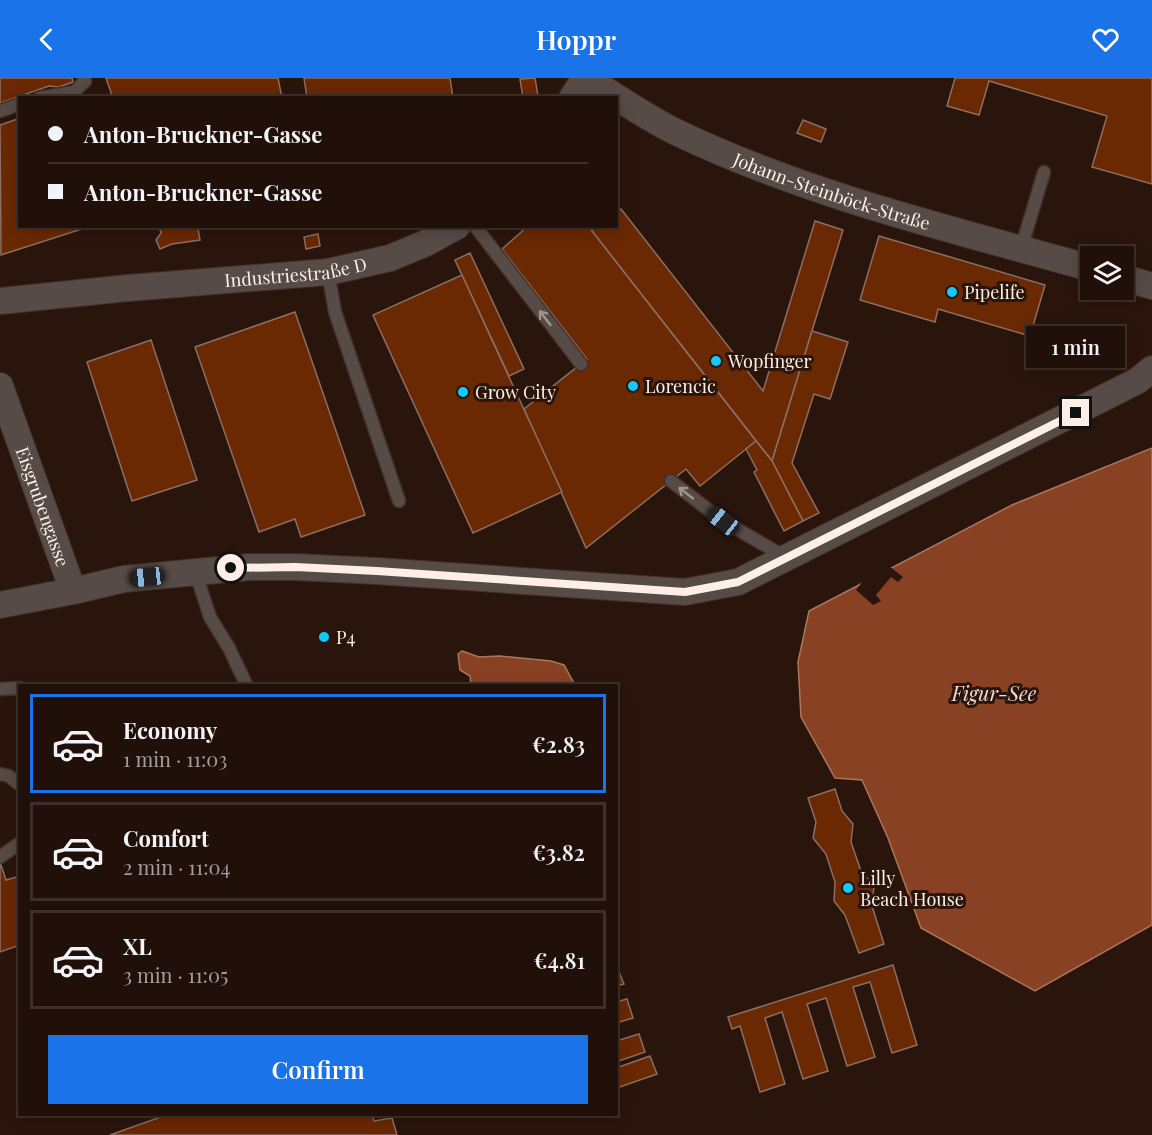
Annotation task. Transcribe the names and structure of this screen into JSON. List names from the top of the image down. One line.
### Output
{"streets":{"street":["Johann-Steinböck-Straße","Industriestraße D","Eisgrubengasse"]},"water":["Figur-See"],"places":["Pipelife","Wopfinger","Lorencic","Grow City","P4","Lilly Beach House"],"page":{"header":"Hoppr","banner":["Anton-Bruckner-Gasse","Anton-Bruckner-Gasse"],"bubble":"1 min","list":[{"name":"Economy","note":"1 min · 11:03","value":"€2.83"},{"name":"Comfort","note":"2 min · 11:04","value":"€3.82"},{"name":"XL","note":"3 min · 11:05","value":"€4.81"}],"buttons":"Confirm"}}
